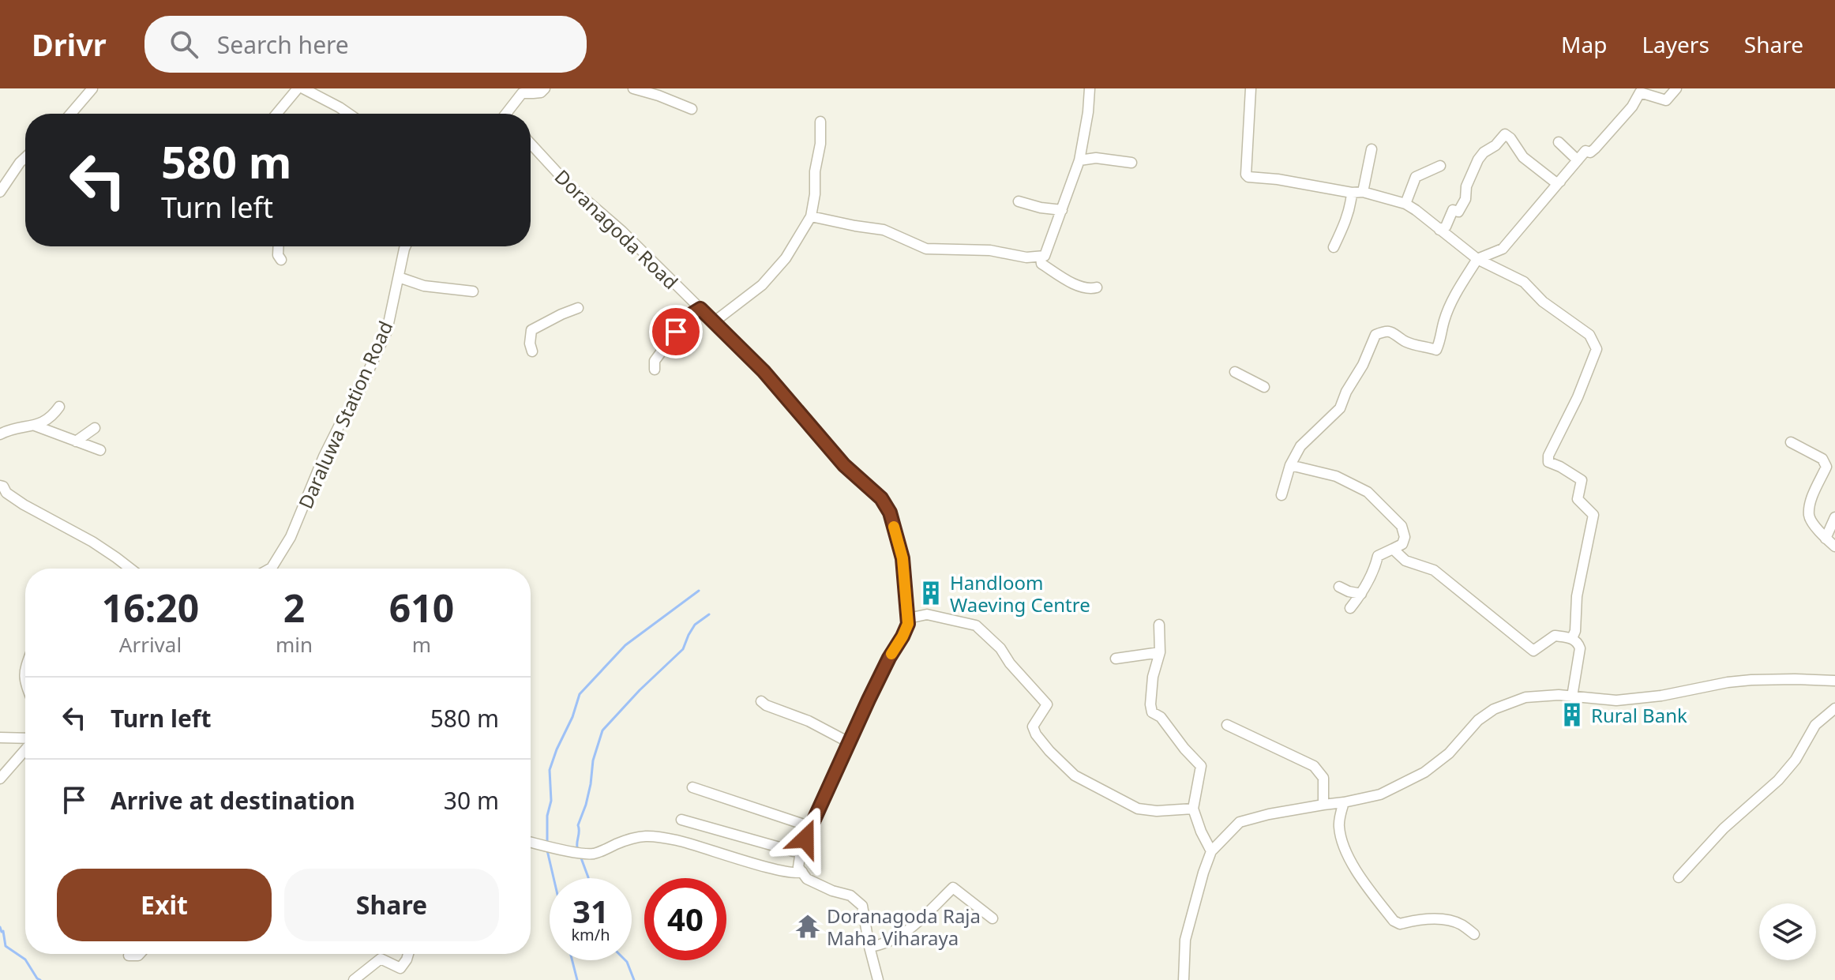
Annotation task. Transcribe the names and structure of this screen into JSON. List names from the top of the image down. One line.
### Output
{"streets":{"street":["Doranagoda Road","Daraluwa Station Road"]},"places":{"building":["Handloom Waeving Centre","Rural Bank"],"temple":["Doranagoda Raja Maha Viharaya"]},"page":{"header":"Drivr","search":"Search here","nav":["Map","Layers","Share"],"turn":["580 m","Turn left"],"eta":["16:20","Arrival","2","min","610","m"],"list":[{"name":"Turn left","value":"580 m"},{"name":"Arrive at destination","value":"30 m"}],"buttons":["Exit","Share"],"speed":"31 km/h","limit":"40"}}
